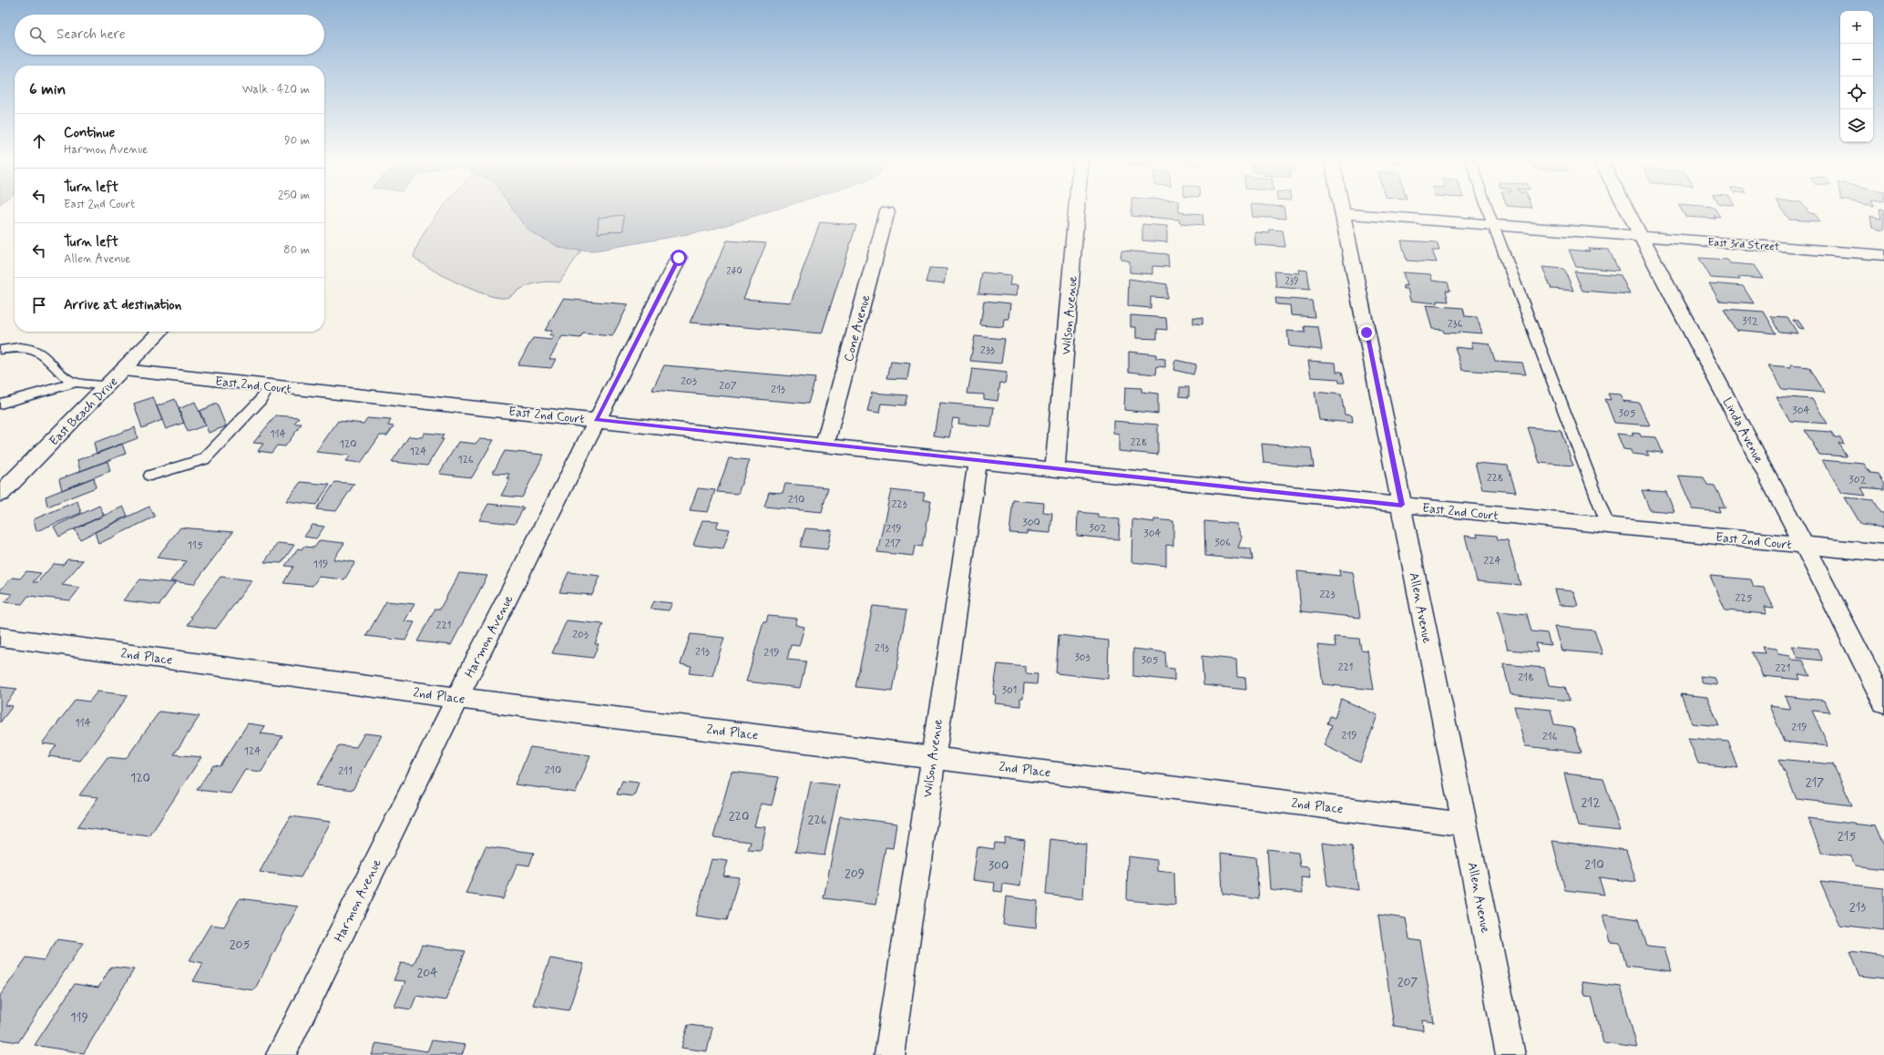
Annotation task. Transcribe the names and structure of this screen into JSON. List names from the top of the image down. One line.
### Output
{"streets":{"street":["East 3rd Street","Wilson Avenue","Cone Avenue","East 2nd Court","East Beach Drive","Linda Avenue","Allen Avenue","Harmon Avenue","2nd Place"]},"crossings":[["East 3rd Street","Linda Avenue"],["East 3rd Street","Allen Avenue"],["Wilson Avenue","East 2nd Court"],["Wilson Avenue","2nd Place"],["Cone Avenue","East 2nd Court"],["East 2nd Court","East Beach Drive"],["East 2nd Court","Linda Avenue"],["East 2nd Court","Allen Avenue"],["East 2nd Court","Harmon Avenue"],["Allen Avenue","2nd Place"],["Harmon Avenue","2nd Place"]],"house_numbers":["240","239","312","236","233","203","207","213","304","305","114","228","120","124","126","228","302","210","223","300","302","219","304","306","217","115","224","119","223","225","221","203","213","213","219","303","305","221","221","218","301","114","219","219","216","124","210","211","120","217","212","220","226","215","210","300","209","213","205","204","207","119"],"page":{"map_buttons":["+","−"],"search":"Search here","heading":["6 min","Walk · 420 m"],"list":[["Continue","Harmon Avenue","90 m"],["Turn left","East 2nd Court","250 m"],["Turn left","Allen Avenue","80 m"],"Arrive at destination"]}}
